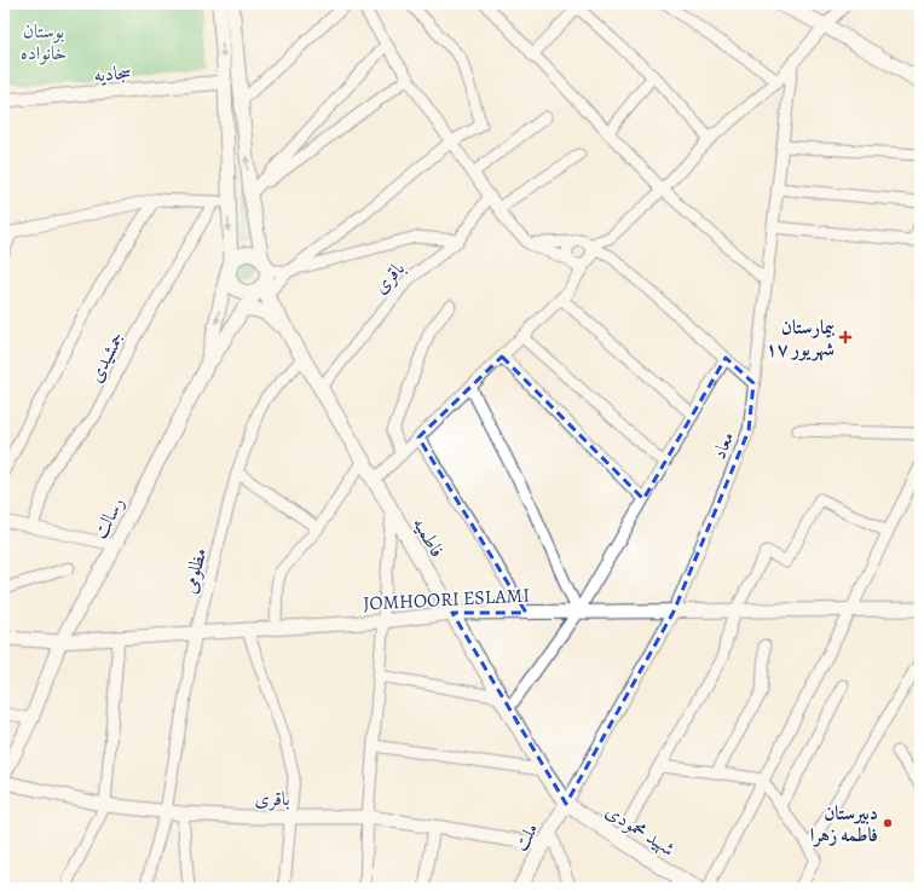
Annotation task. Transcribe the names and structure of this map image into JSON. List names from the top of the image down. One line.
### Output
{"streets":{"main road":["فاطمیه","شهید محمودی"],"street":["سجادیه","باقری","جمشیدی","معاد","رسالت","مظلومی","JOMHOORI ESLAMI","ملت"]},"crossings":[["سجادیه","رسالت"],["باقری","فاطمیه"],["باقری","مظلومی"],["باقری","ملت"],["معاد","فاطمیه"],["معاد","JOMHOORI ESLAMI"],["معاد","شهید محمودی"],["معاد","ملت"],["رسالت","فاطمیه"],["رسالت","JOMHOORI ESLAMI"],["فاطمیه","مظلومی"],["فاطمیه","JOMHOORI ESLAMI"],["فاطمیه","شهید محمودی"],["فاطمیه","ملت"],["مظلومی","JOMHOORI ESLAMI"],["شهید محمودی","ملت"]],"parks":["بوستان خانواده"],"places":{"health":["بیمارستان ۱۷ شهریور"],"other":["دبیرستان فاطمه زهرا"]}}
